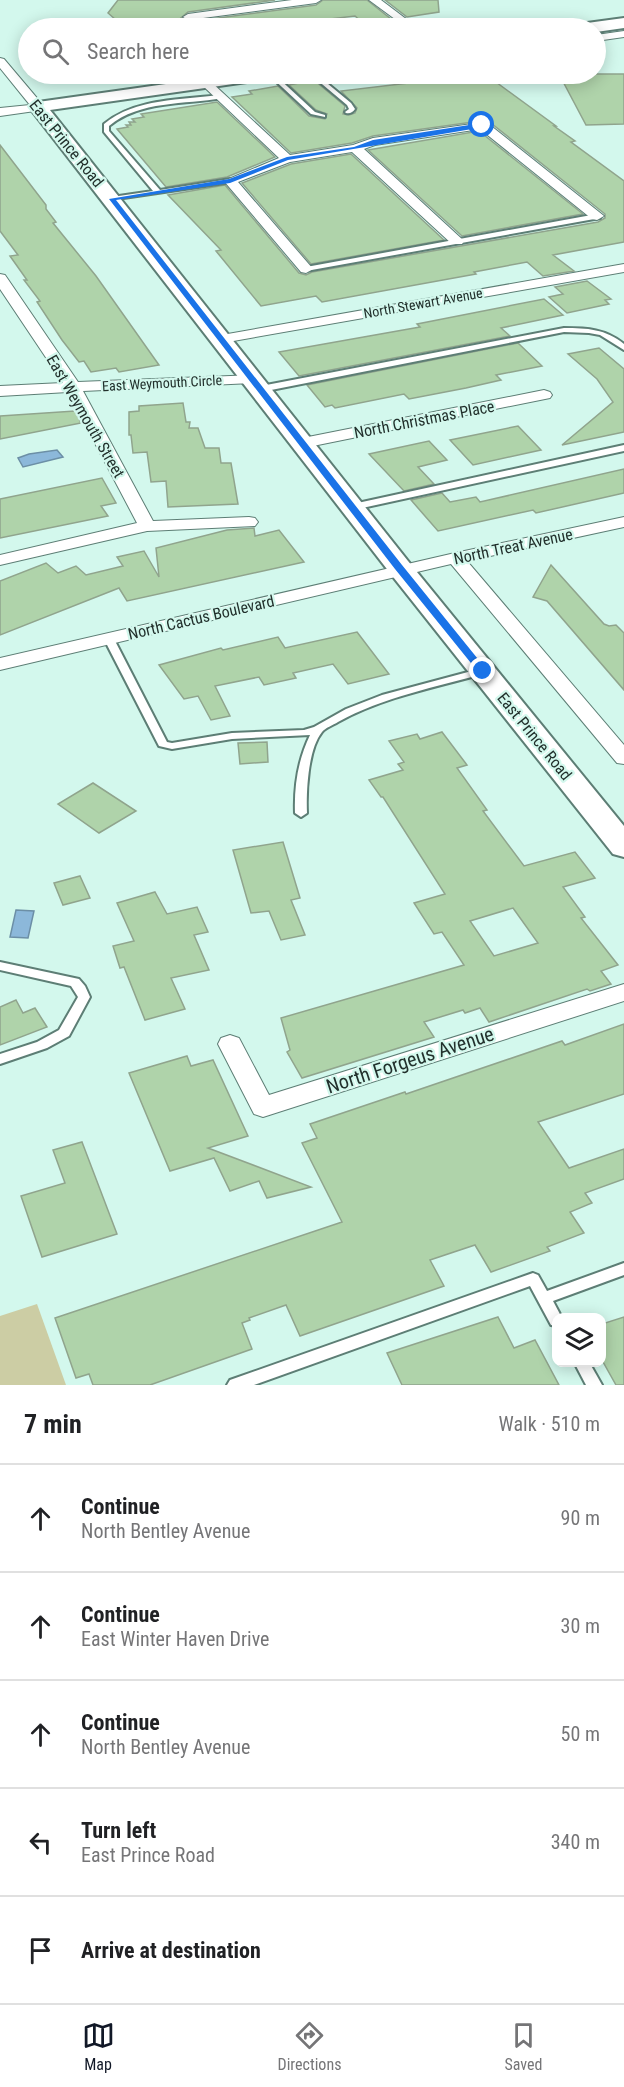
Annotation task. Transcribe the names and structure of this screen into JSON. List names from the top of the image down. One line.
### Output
{"streets":{"main road":["East Prince Road"],"street":["North Stewart Avenue","East Weymouth Street","North Christmas Place","North Treat Avenue","North Cactus Boulevard","North Forgeus Avenue"]},"crossings":[["East Prince Road","North Stewart Avenue"],["East Prince Road","North Christmas Place"],["East Prince Road","North Treat Avenue"],["East Prince Road","North Cactus Boulevard"],["North Treat Avenue","North Cactus Boulevard"]],"page":{"search":"Search here","heading":["7 min","Walk · 510 m"],"list":[["Continue","North Bentley Avenue","90 m"],["Continue","East Winter Haven Drive","30 m"],["Continue","North Bentley Avenue","50 m"],["Turn left","East Prince Road","340 m"],"Arrive at destination"],"nav":["Map","Directions","Saved"]}}
